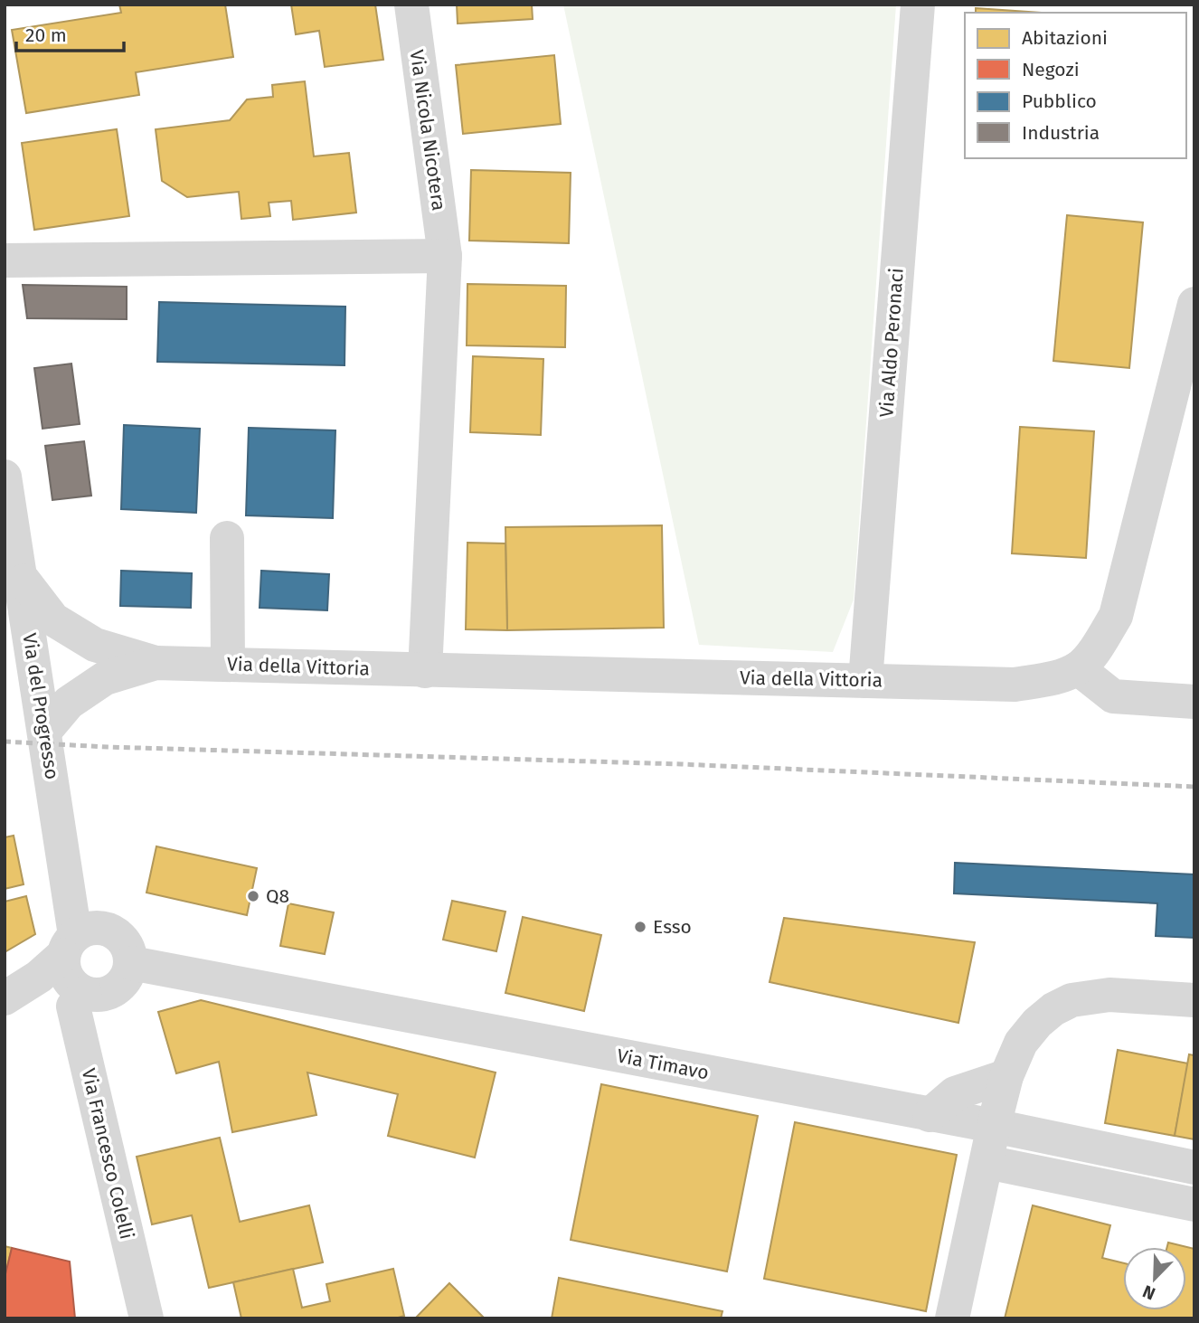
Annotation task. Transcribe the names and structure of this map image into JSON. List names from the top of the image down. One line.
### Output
{"streets":{"street":["Via Nicola Nicotera","Via Aldo Peronaci","Via della Vittoria","Via del Progresso","Via Timavo","Via Francesco Colelli"]},"crossings":[["Via Nicola Nicotera","Via della Vittoria"],["Via Aldo Peronaci","Via della Vittoria"],["Via della Vittoria","Via del Progresso"],["Via del Progresso","Via Timavo"],["Via del Progresso","Via Francesco Colelli"],["Via Timavo","Via Francesco Colelli"]],"places":["Q8","Esso"],"legend":["Abitazioni","Negozi","Pubblico","Industria"],"scale_bar":"20 m","north":"bottom left"}
